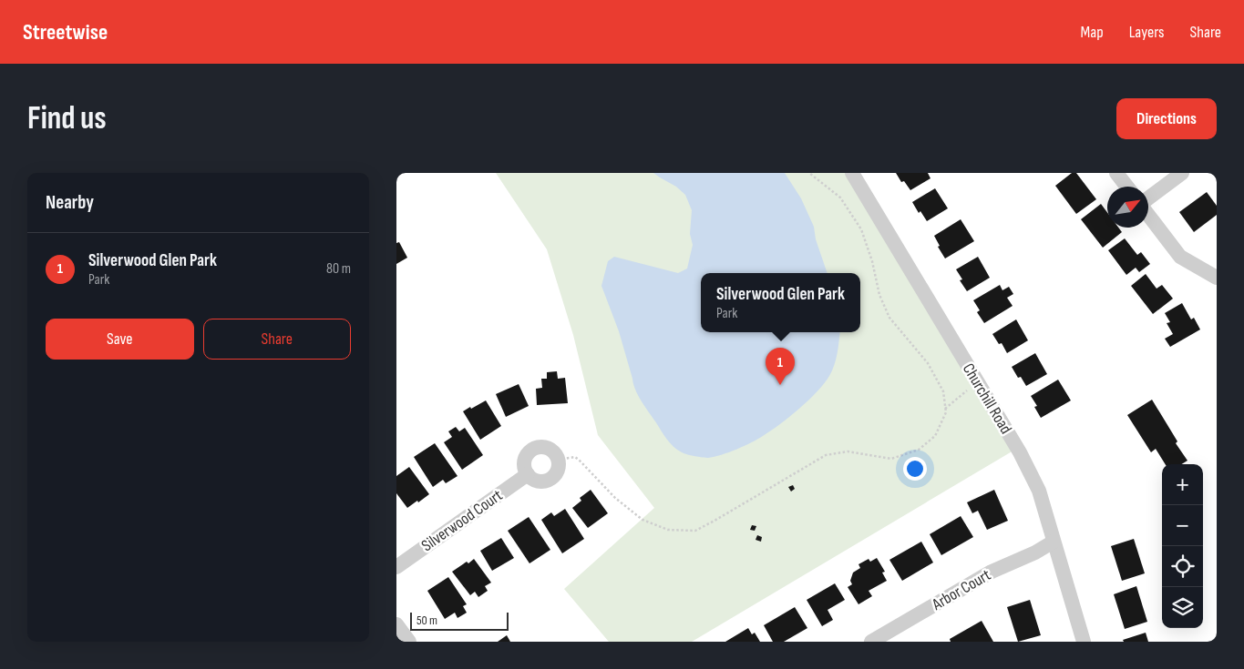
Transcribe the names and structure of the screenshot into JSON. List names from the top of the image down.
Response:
{
  "streets": {
    "street": ["Churchill Road", "Silverwood Court", "Arbor Court"]
  },
  "crossings": [
    ["Churchill Road", "Arbor Court"]
  ],
  "scale_bar": "50 m",
  "north": "top right",
  "page": {
    "header": "Streetwise",
    "nav": ["Map", "Layers", "Share"],
    "buttons": [
      "Directions",
      ["Save", "Share"]
    ],
    "title": "Find us",
    "heading": "Nearby",
    "list": [
      {
        "mark": "1",
        "name": "Silverwood Glen Park",
        "note": "Park",
        "value": "80 m"
      }
    ],
    "popup": ["Silverwood Glen Park", "Park"],
    "pins": "1",
    "map_buttons": ["+", "−"],
    "scale": "50 m"
  }
}
